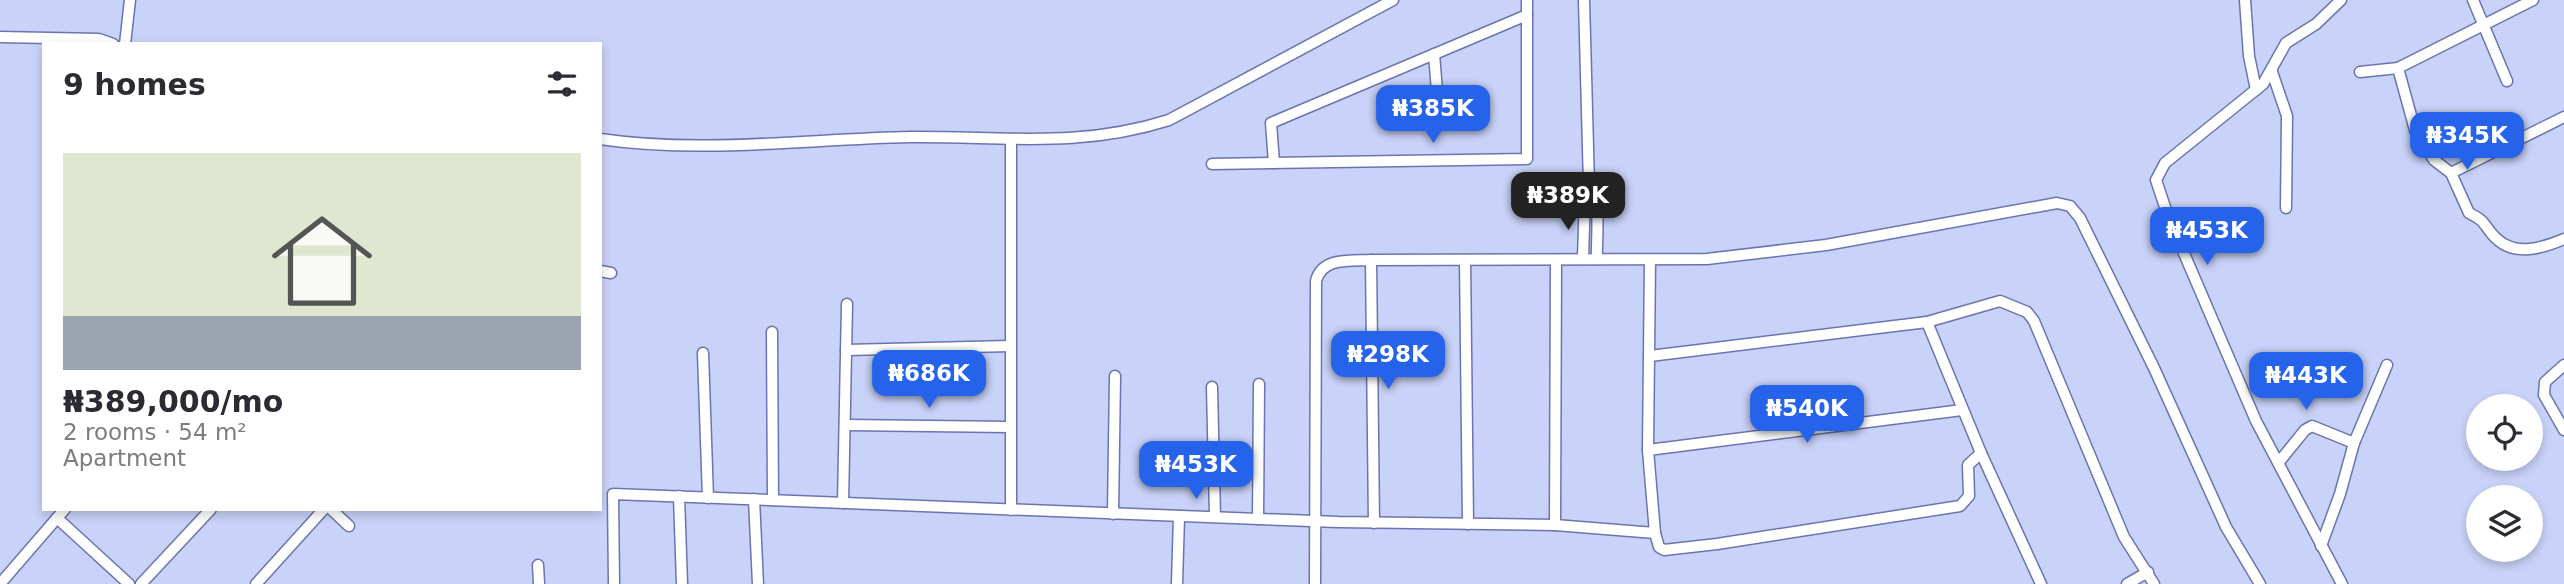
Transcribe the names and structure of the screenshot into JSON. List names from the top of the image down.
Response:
{
  "page": {
    "heading": "9 homes",
    "price": [
      "₦385K",
      "₦345K",
      "₦389K",
      "₦453K",
      "₦298K",
      "₦686K",
      "₦443K",
      "₦540K",
      "₦453K"
    ],
    "list": [
      {
        "name": "₦389,000/mo",
        "note": "2 rooms · 54 m² · Apartment"
      }
    ]
  }
}
